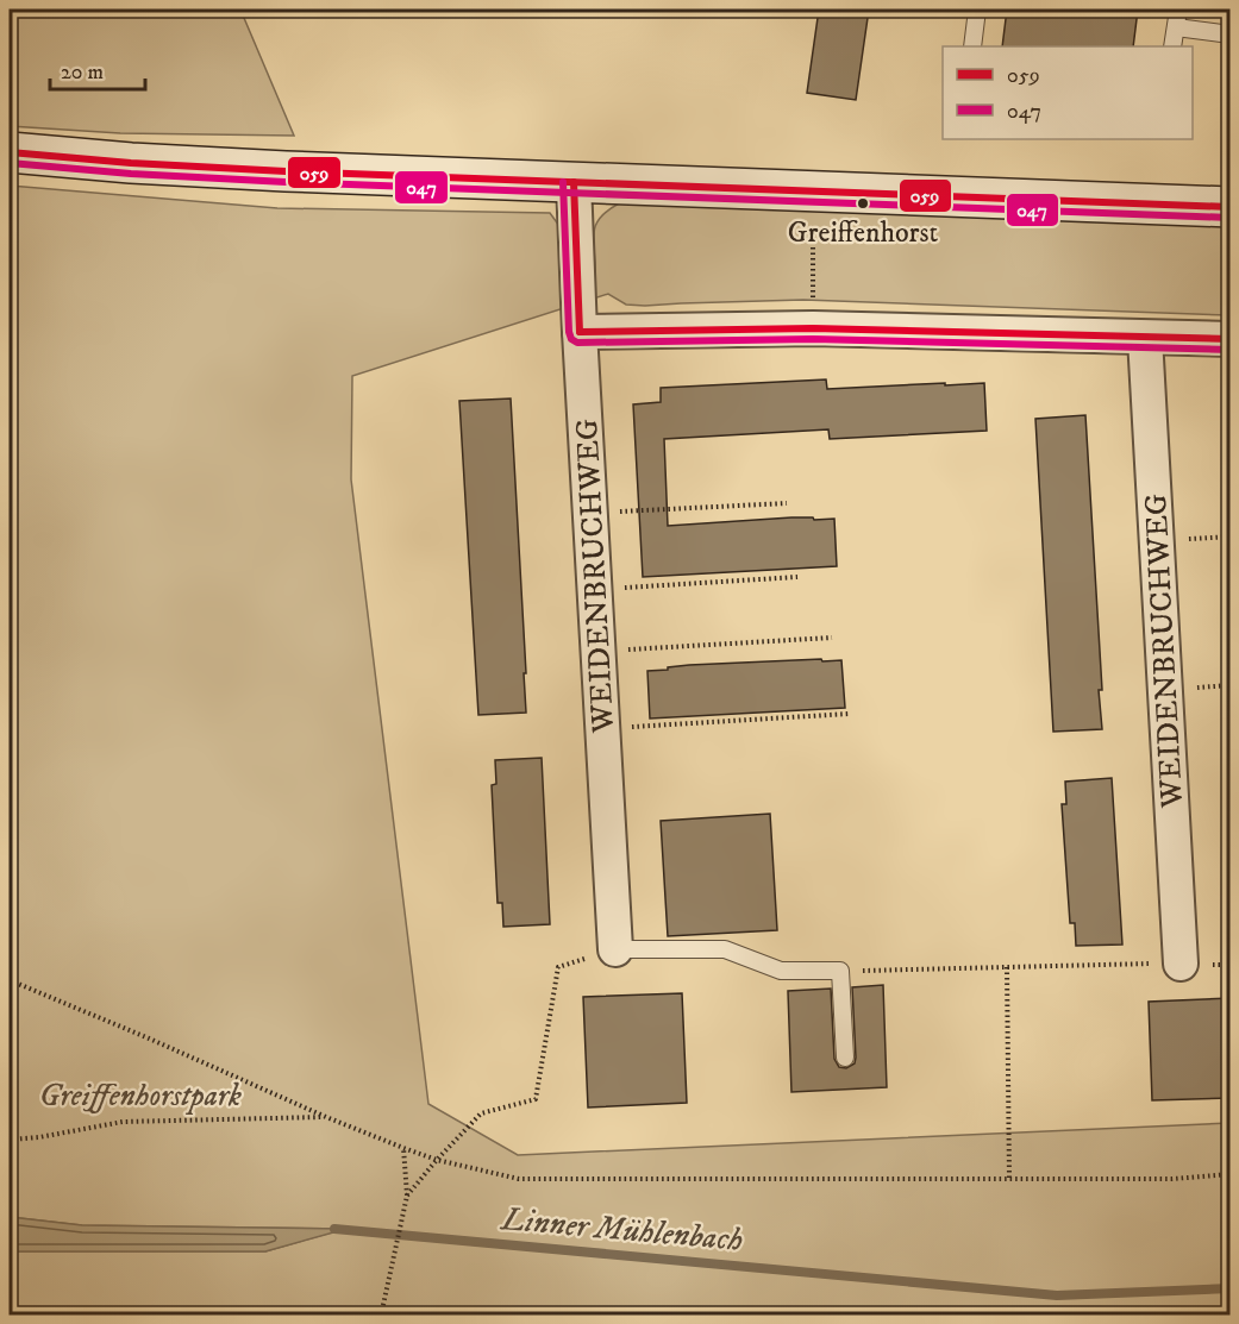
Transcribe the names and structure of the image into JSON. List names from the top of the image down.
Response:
{
  "streets": {
    "street": ["WEIDENBRUCHWEG"]
  },
  "water": ["Linner Mühlenbach"],
  "parks": ["Greiffenhorstpark"],
  "places": ["Greiffenhorst"],
  "lines": ["transit line 059", "transit line 047"],
  "legend": ["059", "047"],
  "scale_bar": "20 m"
}
